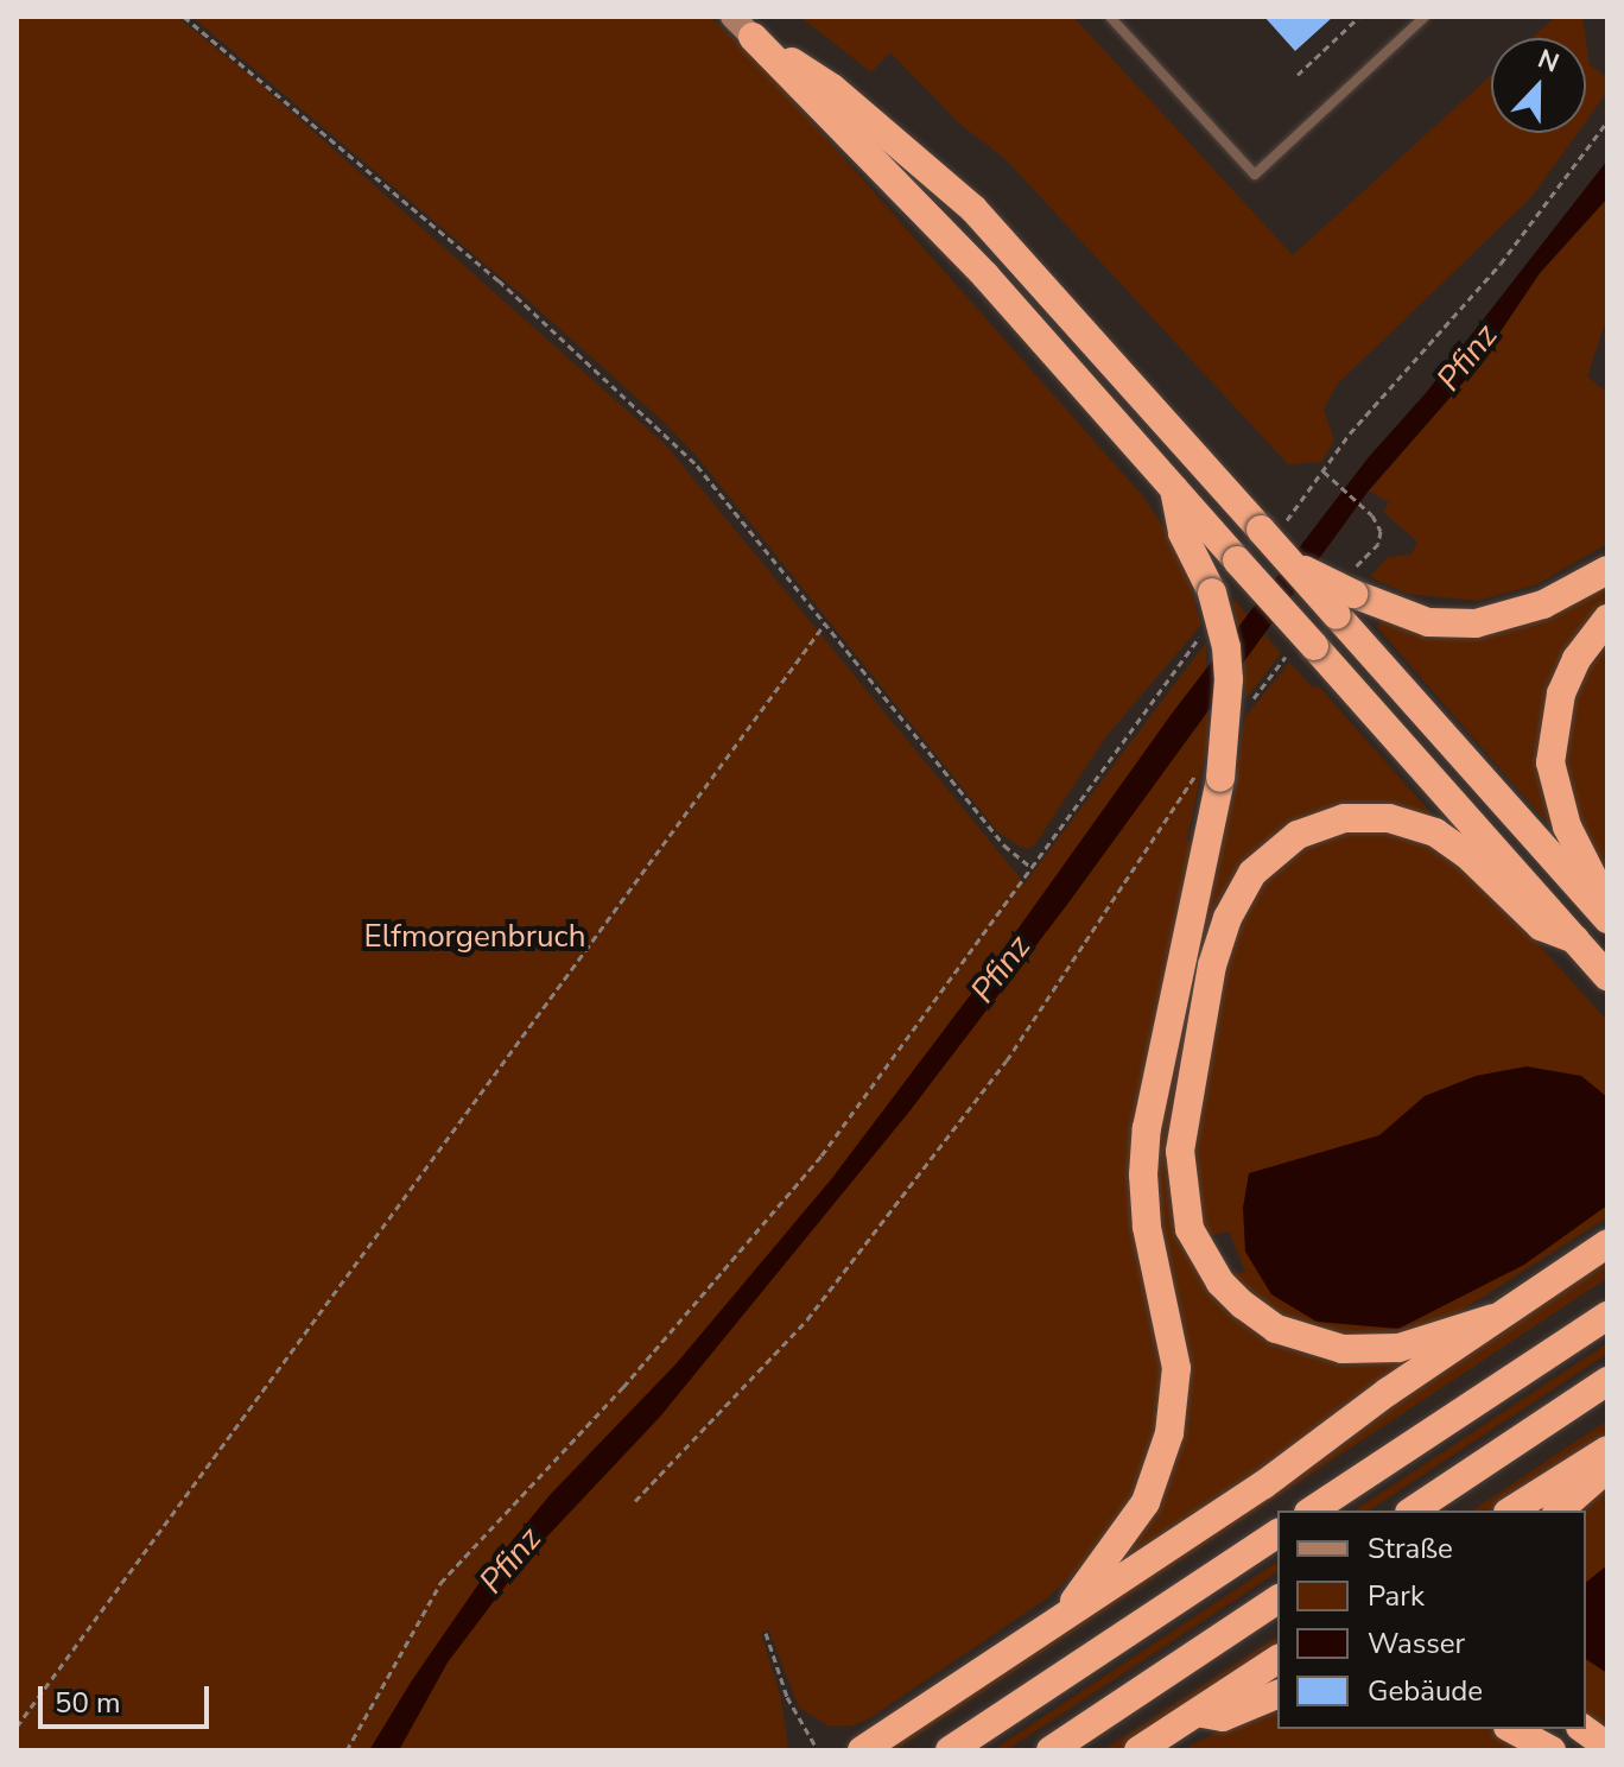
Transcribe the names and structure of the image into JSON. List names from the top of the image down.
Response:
{
  "water": ["Pfinz"],
  "parks": ["Elfmorgenbruch"],
  "legend": [
    "Straße",
    "Park",
    "Wasser",
    "Gebäude"
  ],
  "scale_bar": "50 m",
  "north": "top"
}
